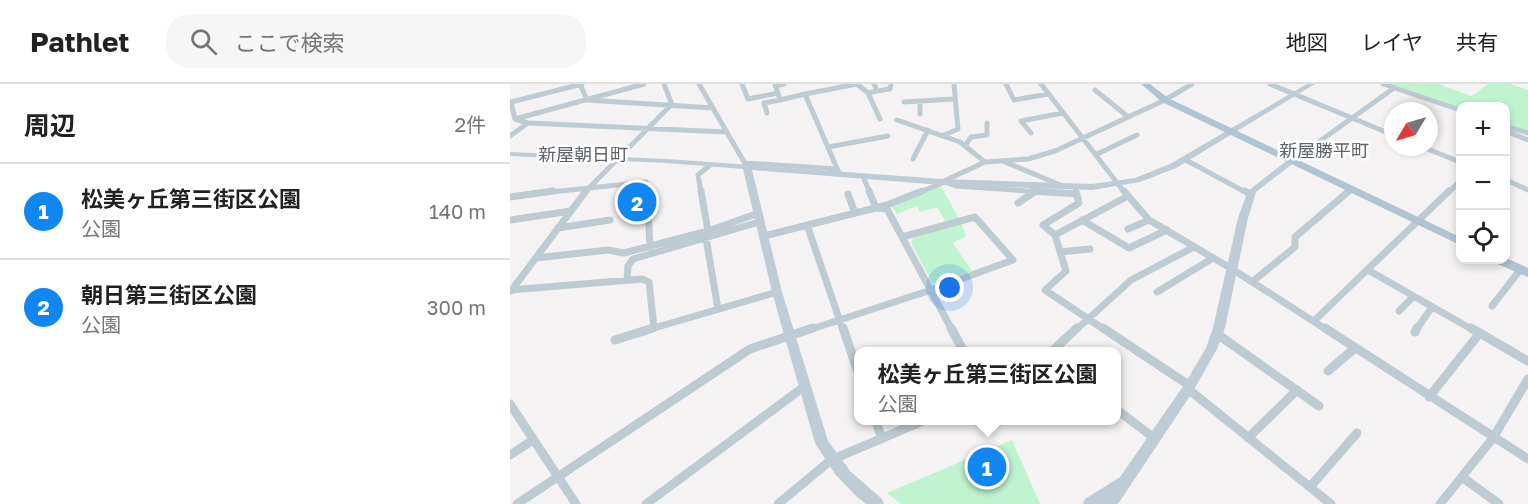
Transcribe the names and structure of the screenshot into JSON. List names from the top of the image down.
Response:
{
  "districts": ["新屋勝平町", "新屋朝日町"],
  "north": "bottom left",
  "page": {
    "header": "Pathlet",
    "search": "ここで検索",
    "nav": ["地図", "レイヤ", "共有"],
    "heading": ["周辺", "2件"],
    "map_buttons": ["+", "−"],
    "list": [
      {
        "mark": "1",
        "name": "松美ヶ丘第三街区公園",
        "note": "公園",
        "value": "140 m"
      },
      {
        "mark": "2",
        "name": "朝日第三街区公園",
        "note": "公園",
        "value": "300 m"
      }
    ],
    "pins": ["2", "1"],
    "popup": ["松美ヶ丘第三街区公園", "公園"]
  }
}
